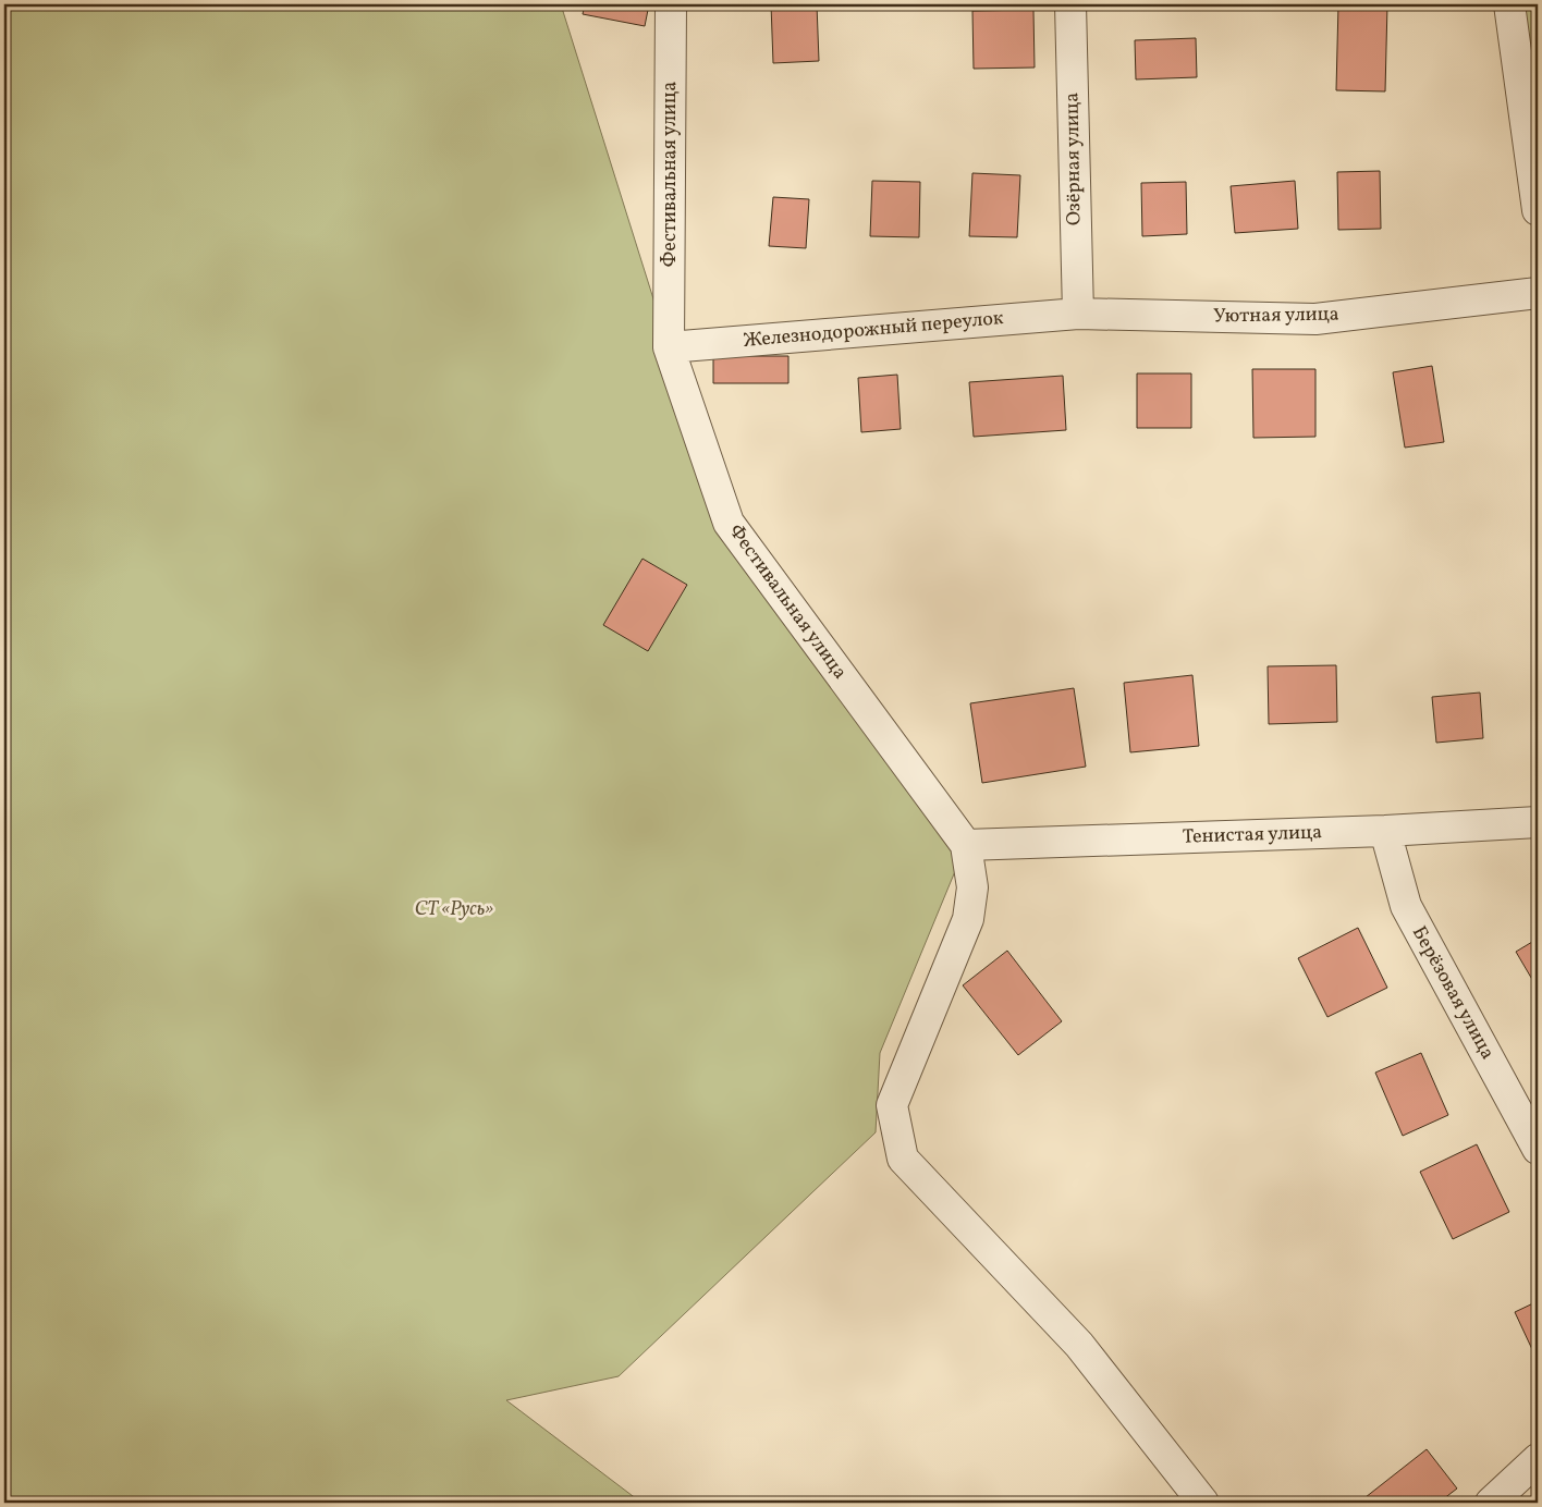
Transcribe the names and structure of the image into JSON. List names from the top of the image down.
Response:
{
  "streets": {
    "street": [
      "Озёрная улица",
      "Фестивальная улица",
      "Уютная улица",
      "Железнодорожный переулок",
      "Тенистая улица",
      "Берёзовая улица"
    ]
  },
  "crossings": [
    ["Озёрная улица", "Уютная улица"],
    ["Озёрная улица", "Железнодорожный переулок"],
    ["Фестивальная улица", "Железнодорожный переулок"],
    ["Фестивальная улица", "Тенистая улица"],
    ["Уютная улица", "Железнодорожный переулок"],
    ["Тенистая улица", "Берёзовая улица"]
  ],
  "parks": ["СТ «Русь»"]
}
